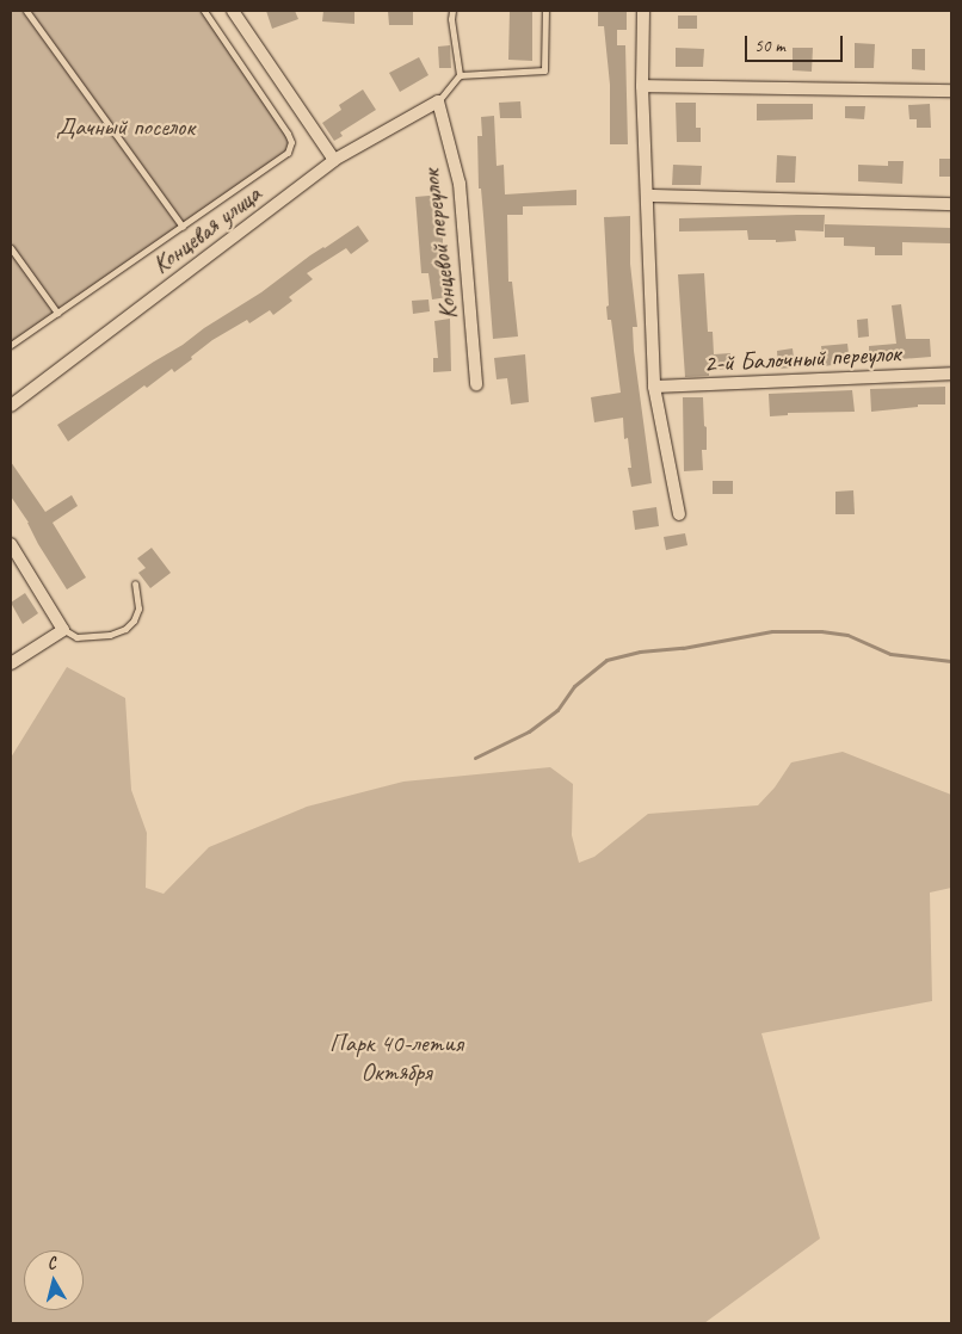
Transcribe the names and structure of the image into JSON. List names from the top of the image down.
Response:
{
  "streets": {
    "street": ["Концевая улица", "Концевой переулок", "2-й Балочный переулок"]
  },
  "crossings": [
    ["Концевая улица", "Концевой переулок"]
  ],
  "parks": ["Дачный поселок", "Парк 40-летия Октября"],
  "scale_bar": "50 m",
  "north": "top"
}
